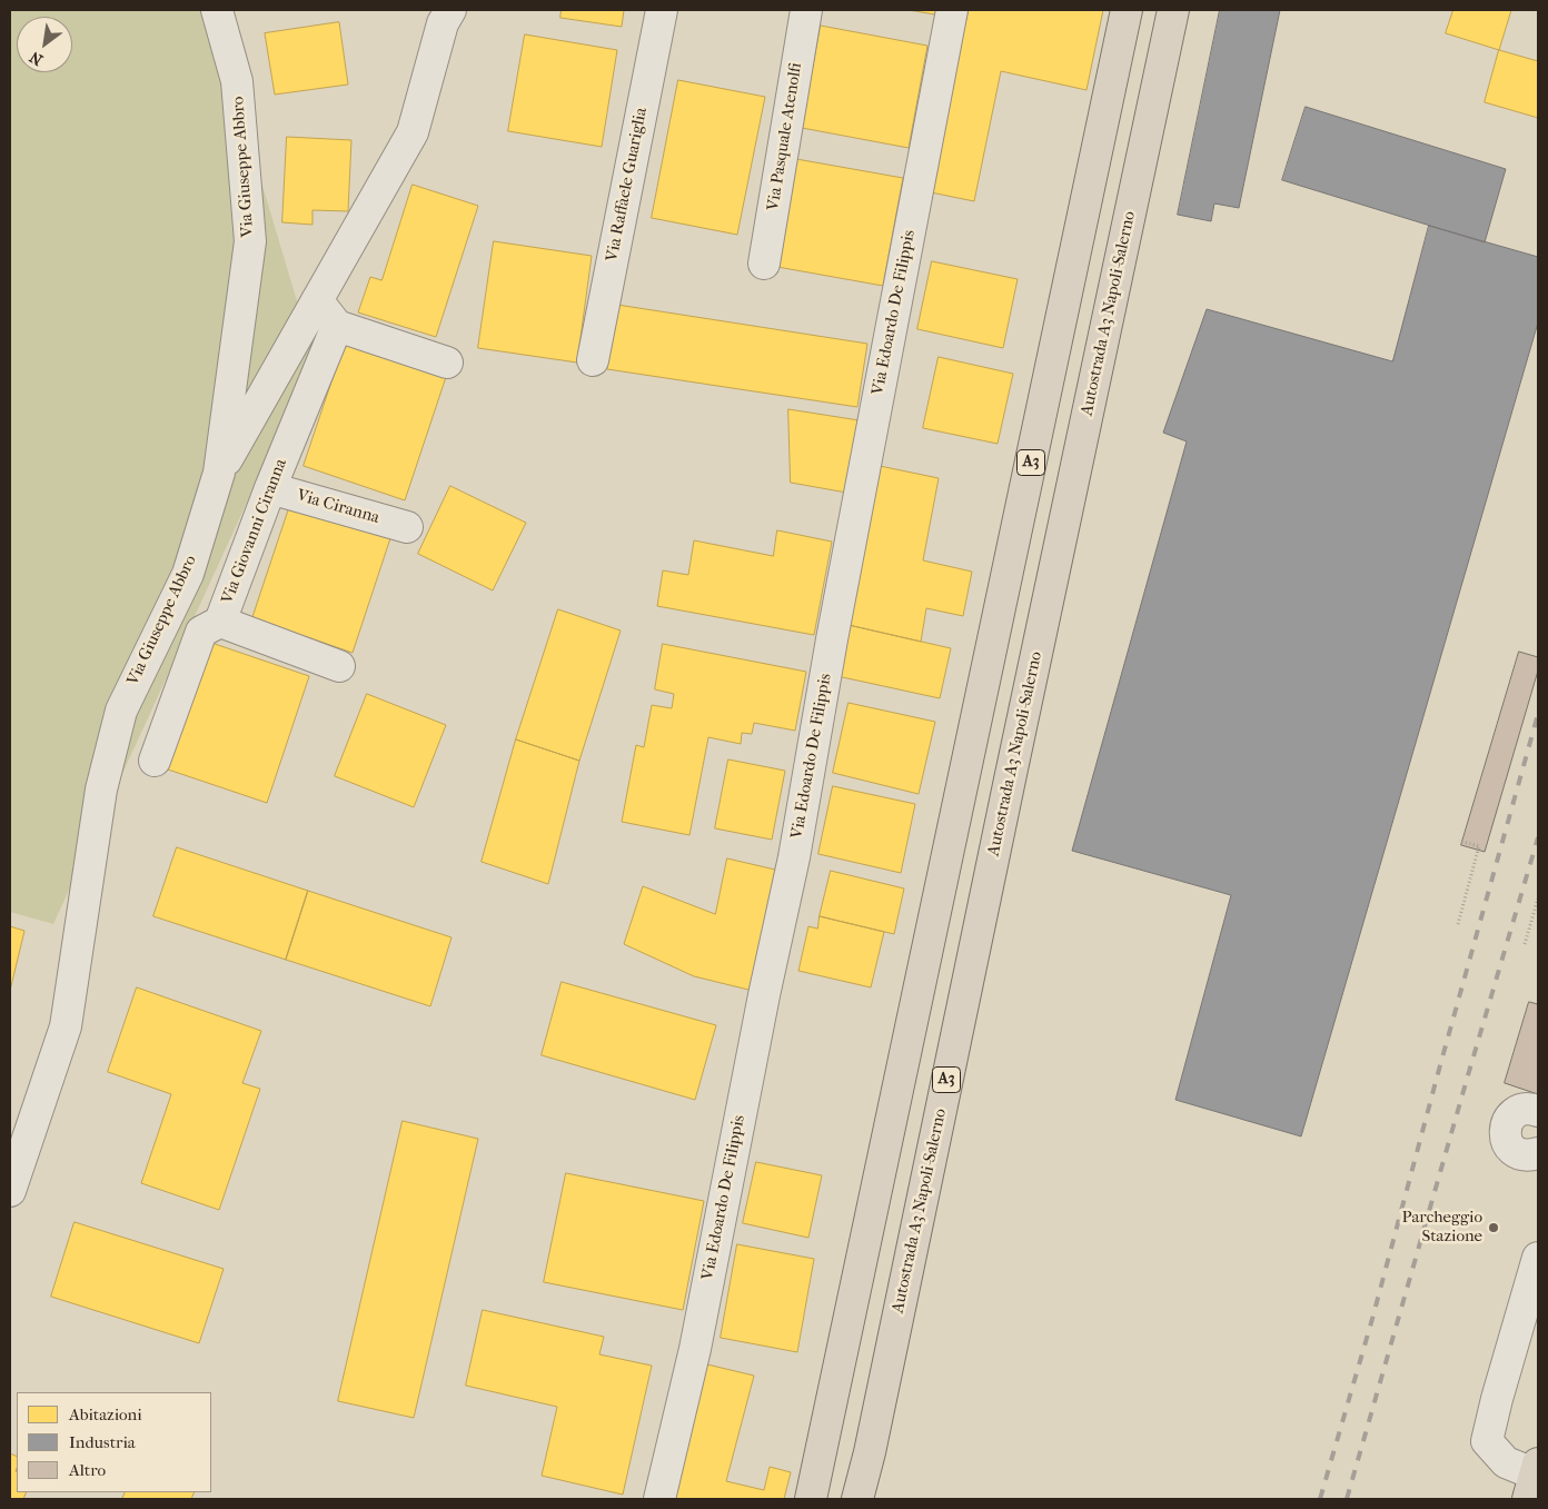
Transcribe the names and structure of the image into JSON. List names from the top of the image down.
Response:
{
  "streets": {
    "highway": ["Autostrada A3 Napoli-Salerno", "A3"],
    "street": [
      "Via Pasquale Atenolfi",
      "Via Giuseppe Abbro",
      "Via Raffaele Guariglia",
      "Via Edoardo De Filippis",
      "Via Ciranna",
      "Via Giovanni Ciranna"
    ]
  },
  "crossings": [
    ["Via Ciranna", "Via Giovanni Ciranna"]
  ],
  "places": ["Parcheggio Stazione"],
  "legend": ["Abitazioni", "Industria", "Altro"],
  "north": "bottom left"
}
